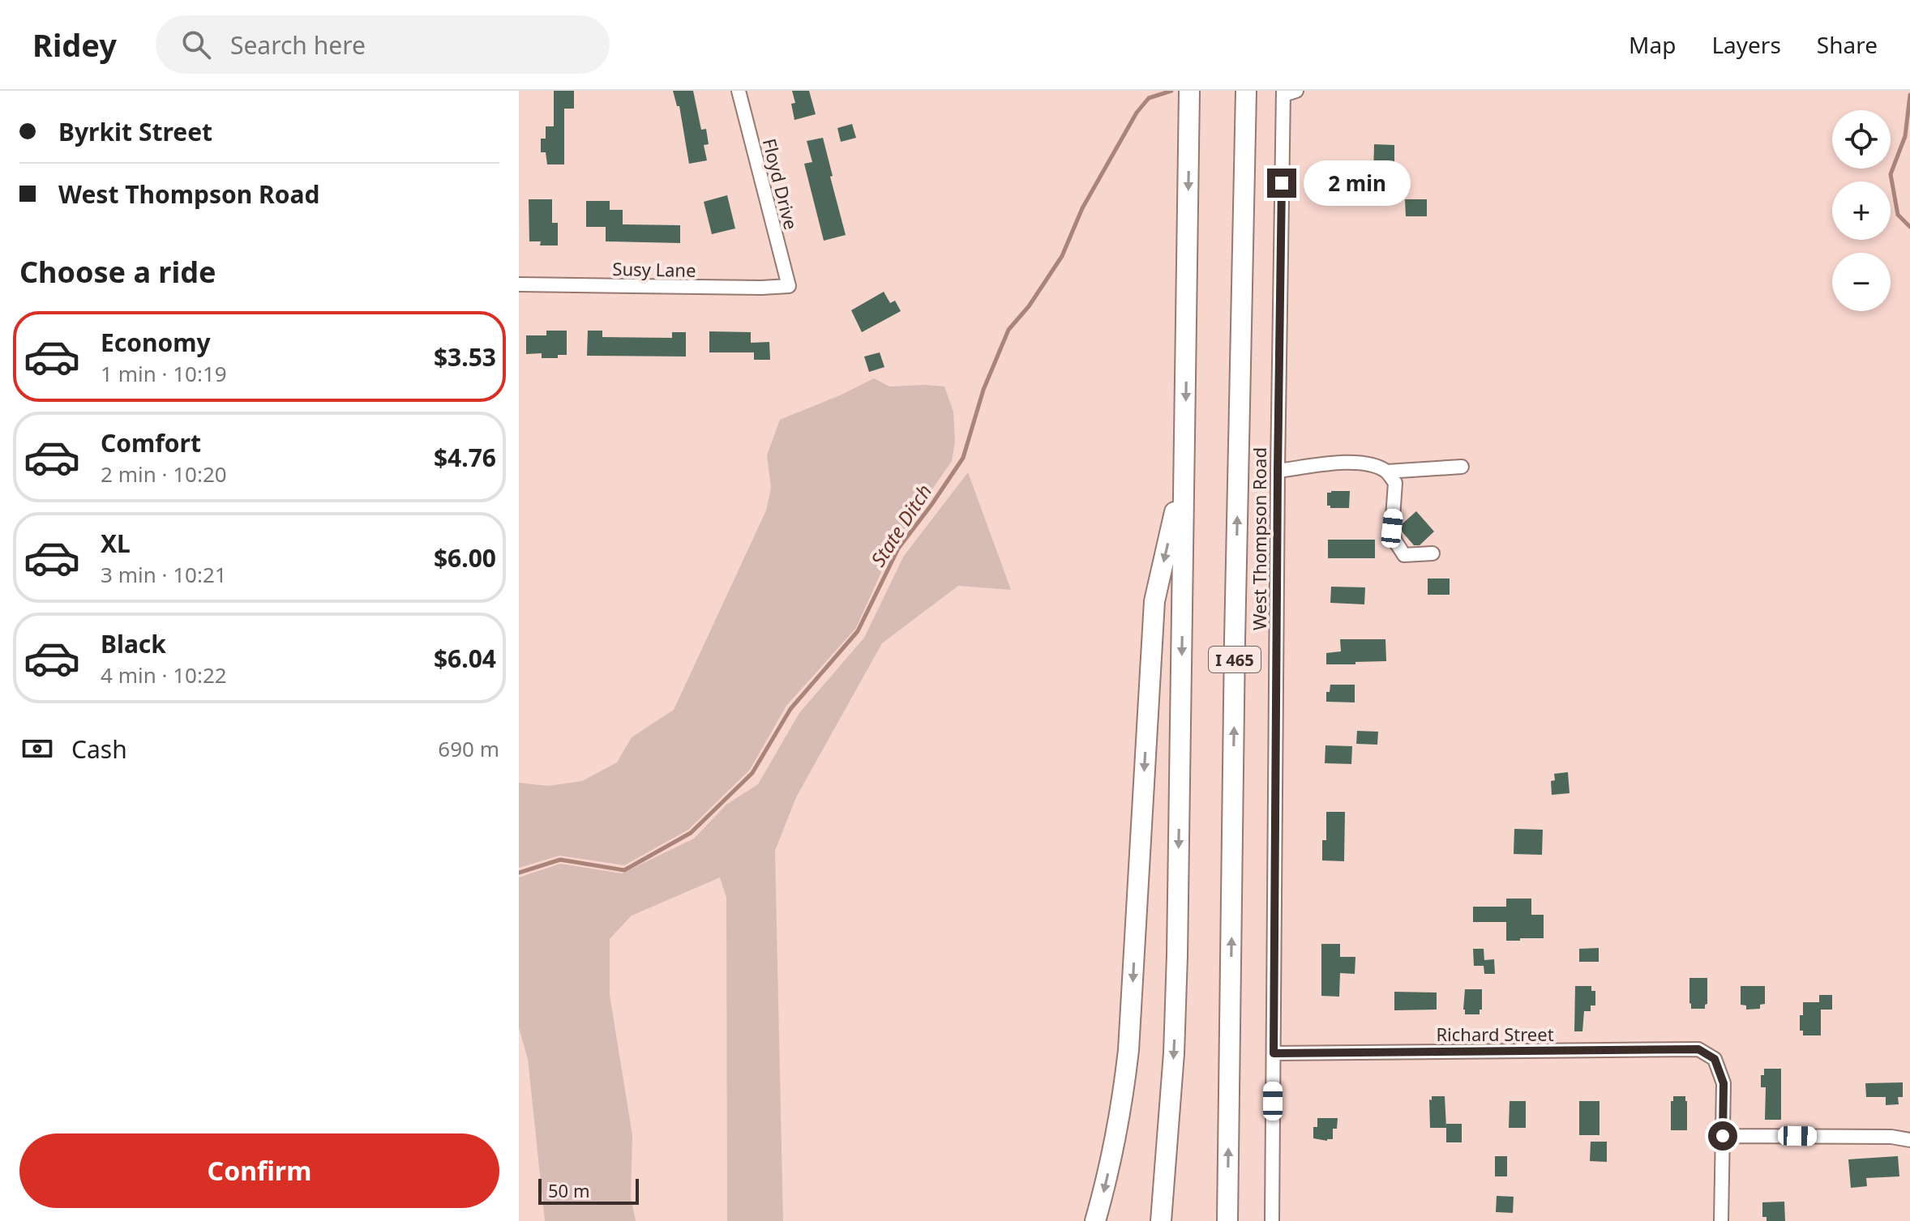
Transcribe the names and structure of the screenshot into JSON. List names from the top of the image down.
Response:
{
  "streets": {
    "highway": ["I 465"],
    "street": [
      "Floyd Drive",
      "Susy Lane",
      "West Thompson Road",
      "Richard Street"
    ]
  },
  "crossings": [
    ["Floyd Drive", "Susy Lane"],
    ["West Thompson Road", "Richard Street"]
  ],
  "water": ["State Ditch"],
  "scale_bar": "50 m",
  "page": {
    "header": "Ridey",
    "search": "Search here",
    "nav": ["Map", "Layers", "Share"],
    "banner": ["Byrkit Street", "West Thompson Road"],
    "map_buttons": ["+", "−"],
    "bubble": "2 min",
    "heading": "Choose a ride",
    "list": [
      {
        "name": "Economy",
        "note": "1 min · 10:19",
        "value": "$3.53"
      },
      {
        "name": "Comfort",
        "note": "2 min · 10:20",
        "value": "$4.76"
      },
      {
        "name": "XL",
        "note": "3 min · 10:21",
        "value": "$6.00"
      },
      {
        "name": "Black",
        "note": "4 min · 10:22",
        "value": "$6.04"
      }
    ],
    "pay": ["Cash", "690 m"],
    "buttons": "Confirm",
    "scale": "50 m"
  }
}
